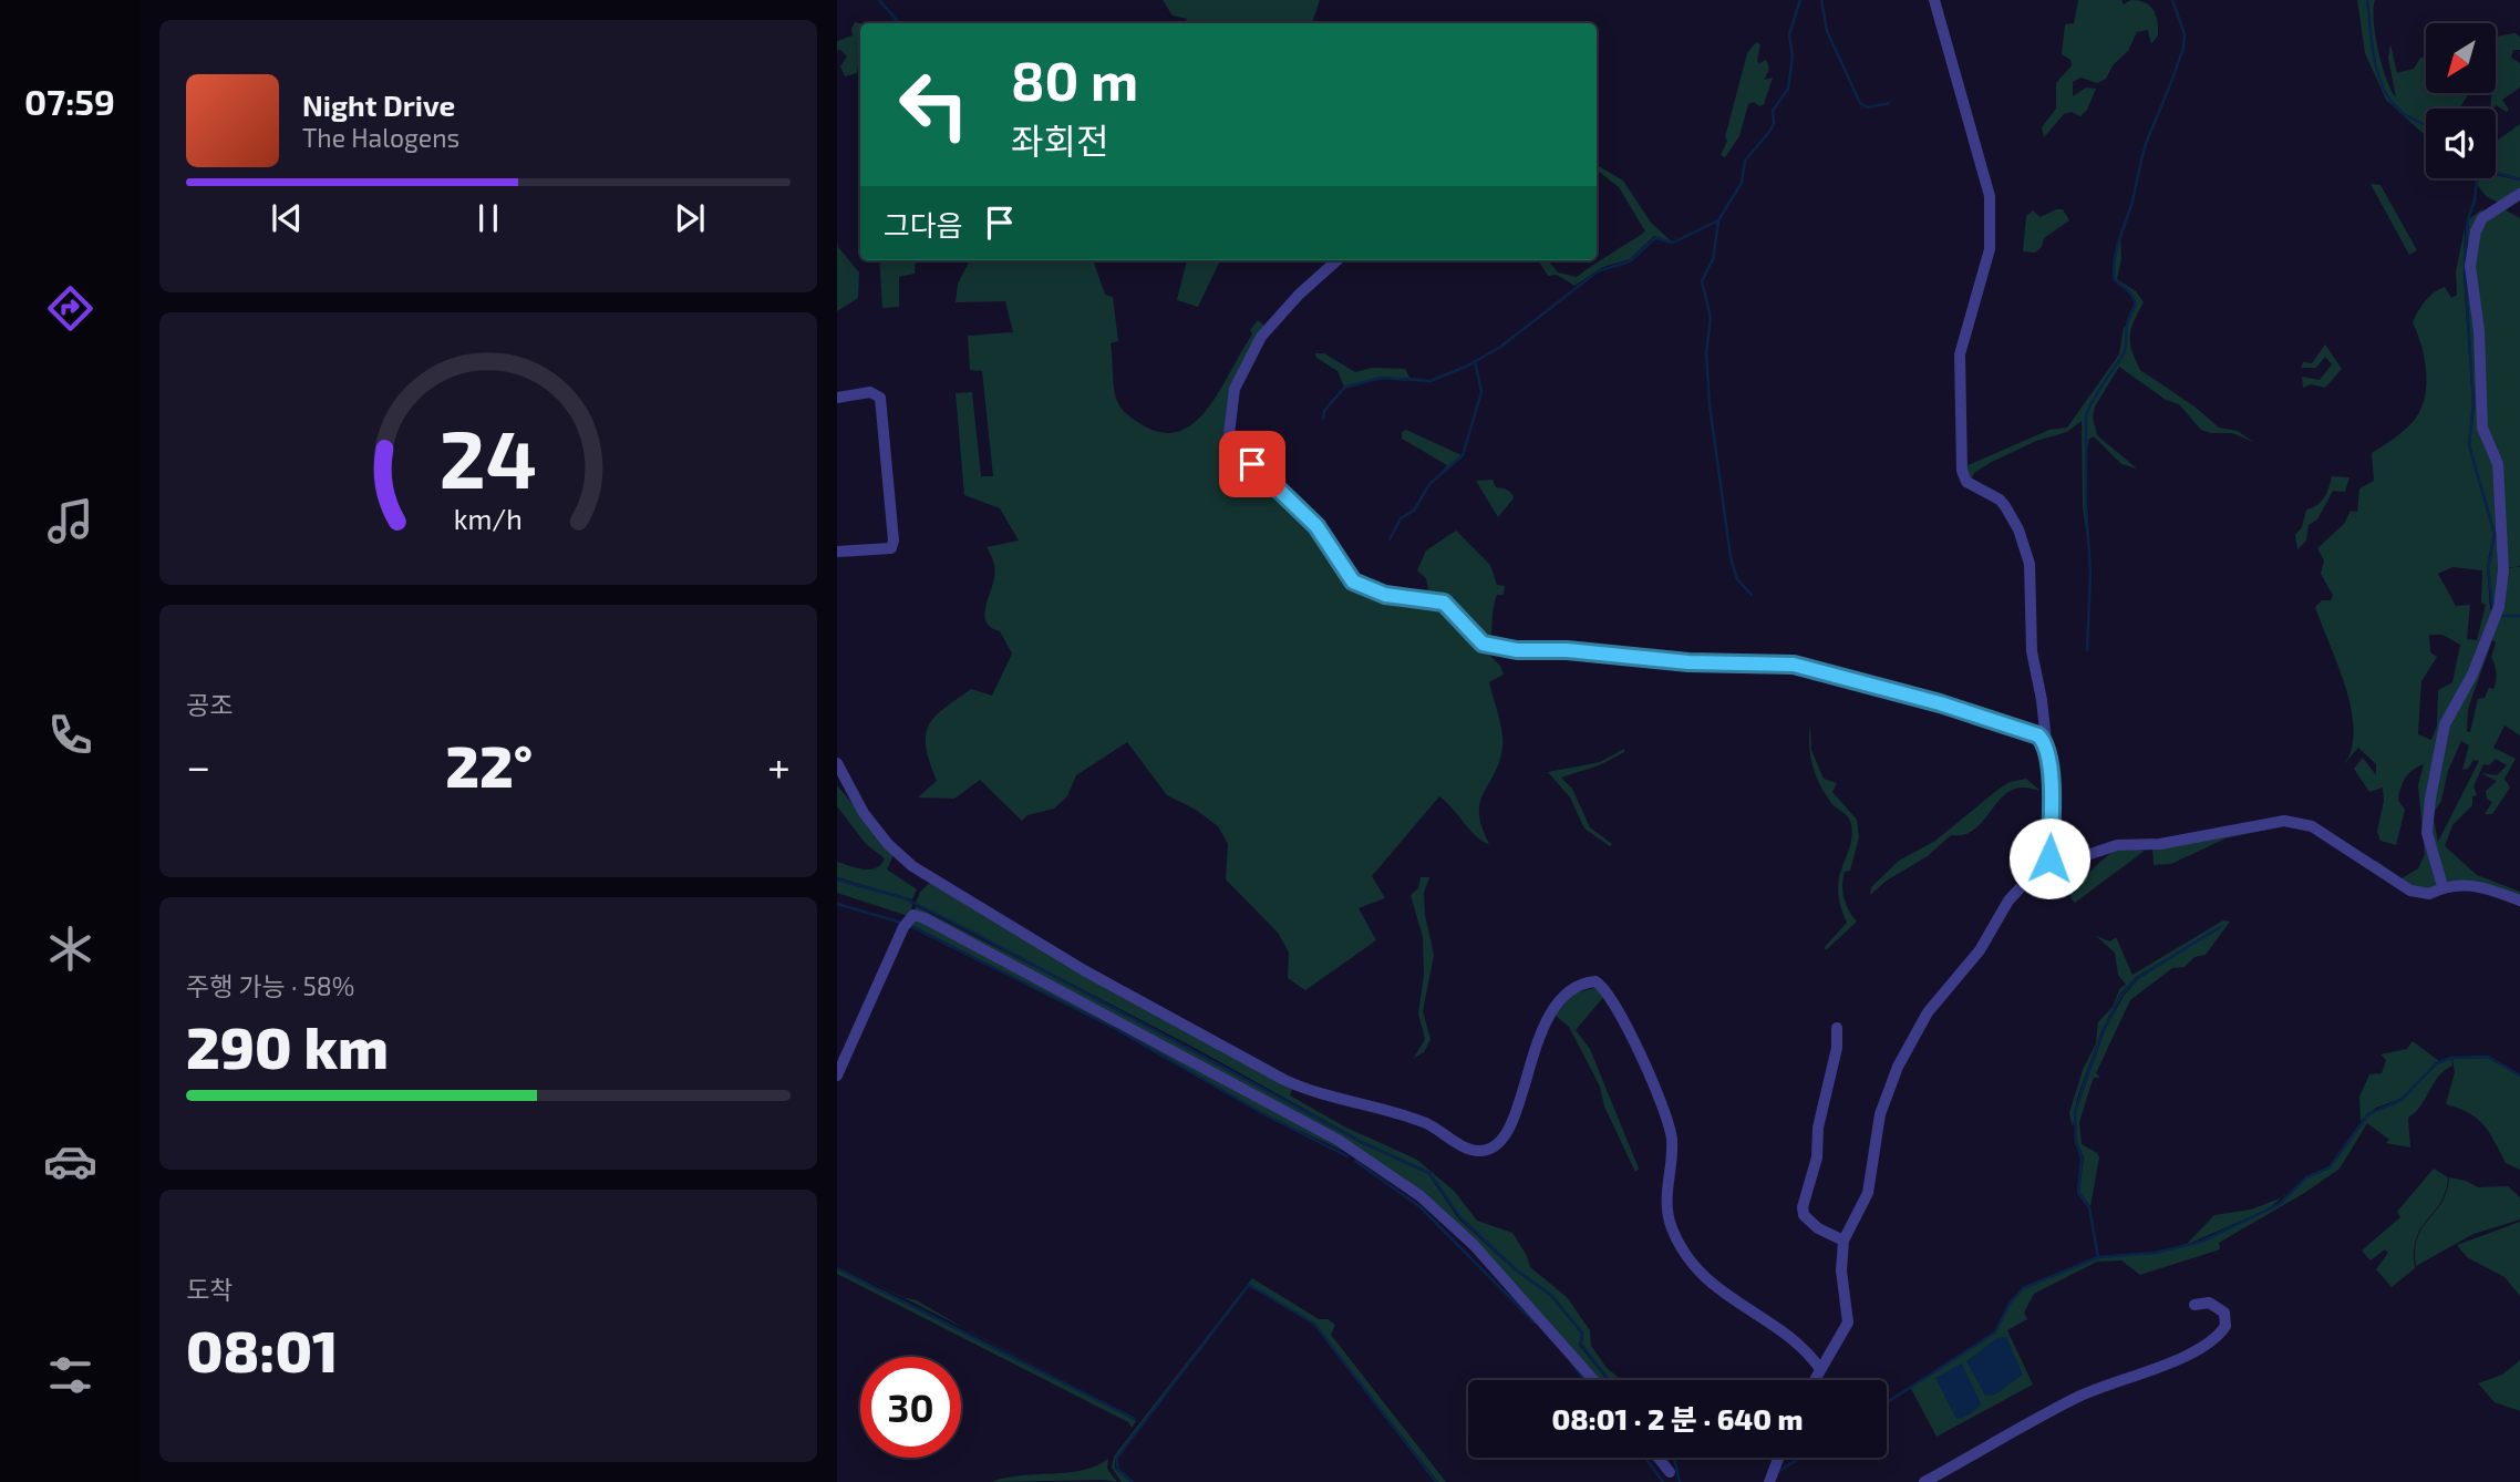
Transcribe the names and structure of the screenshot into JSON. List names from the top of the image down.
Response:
{
  "north": "bottom left",
  "page": {
    "tabs": "07:59",
    "turn": ["80 m", "좌회전"],
    "song": ["Night Drive", "The Halogens"],
    "then": "그다음",
    "tile": [
      "공조",
      ["주행 가능 · 58%", "290 km"],
      ["도착", "08:01"]
    ],
    "heat": ["−", "22°", "+"],
    "limit": "30",
    "trip": "08:01 · 2 분 · 640 m",
    "gauge": ["24", "km/h"]
  }
}
